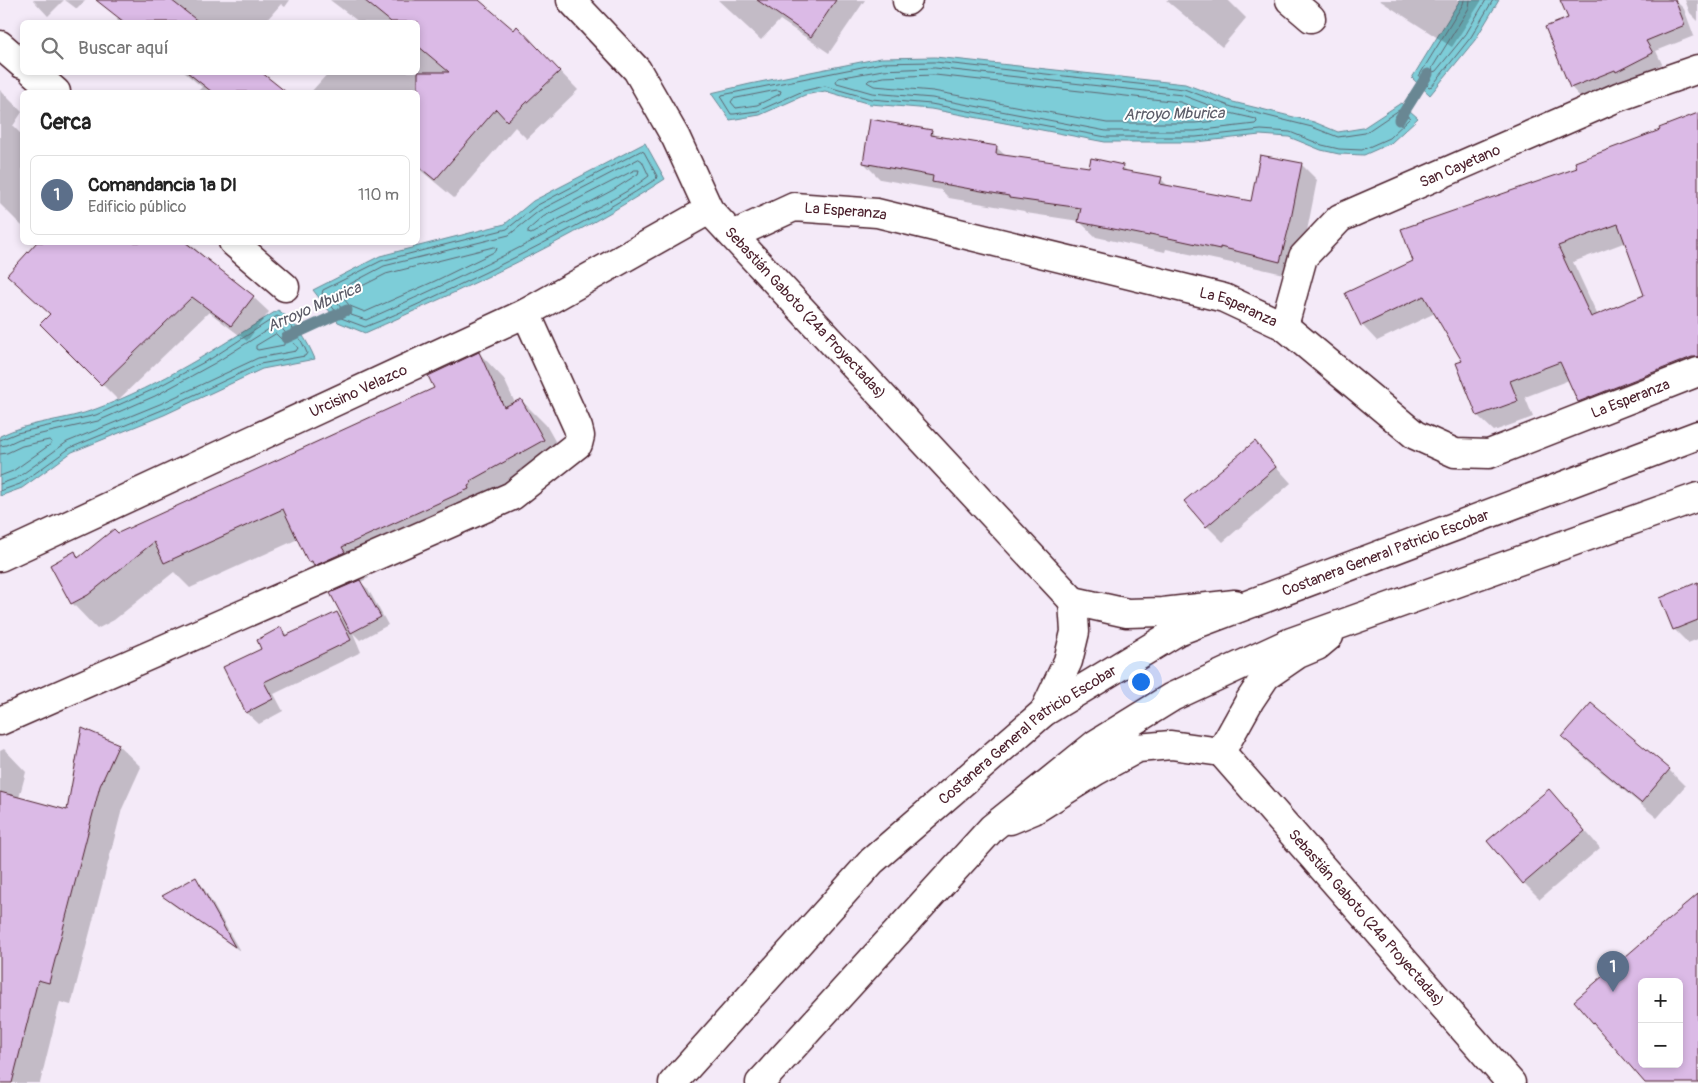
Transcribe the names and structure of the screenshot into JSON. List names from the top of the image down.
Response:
{
  "streets": {
    "main road": [
      "San Cayetano",
      "La Esperanza",
      "Sebastián Gaboto (24ª Proyectadas)",
      "Urcisino Velazco",
      "Costanera General Patricio Escobar"
    ]
  },
  "crossings": [
    ["San Cayetano", "La Esperanza"],
    ["La Esperanza", "Sebastián Gaboto (24ª Proyectadas)"],
    ["Sebastián Gaboto (24ª Proyectadas)", "Urcisino Velazco"]
  ],
  "water": ["Arroyo Mburica"],
  "page": {
    "search": "Buscar aquí",
    "heading": "Cerca",
    "list": [
      {
        "mark": "1",
        "name": "Comandancia 1a DI",
        "note": "Edificio público",
        "value": "110 m"
      }
    ],
    "pins": "1",
    "map_buttons": ["+", "−"]
  }
}
